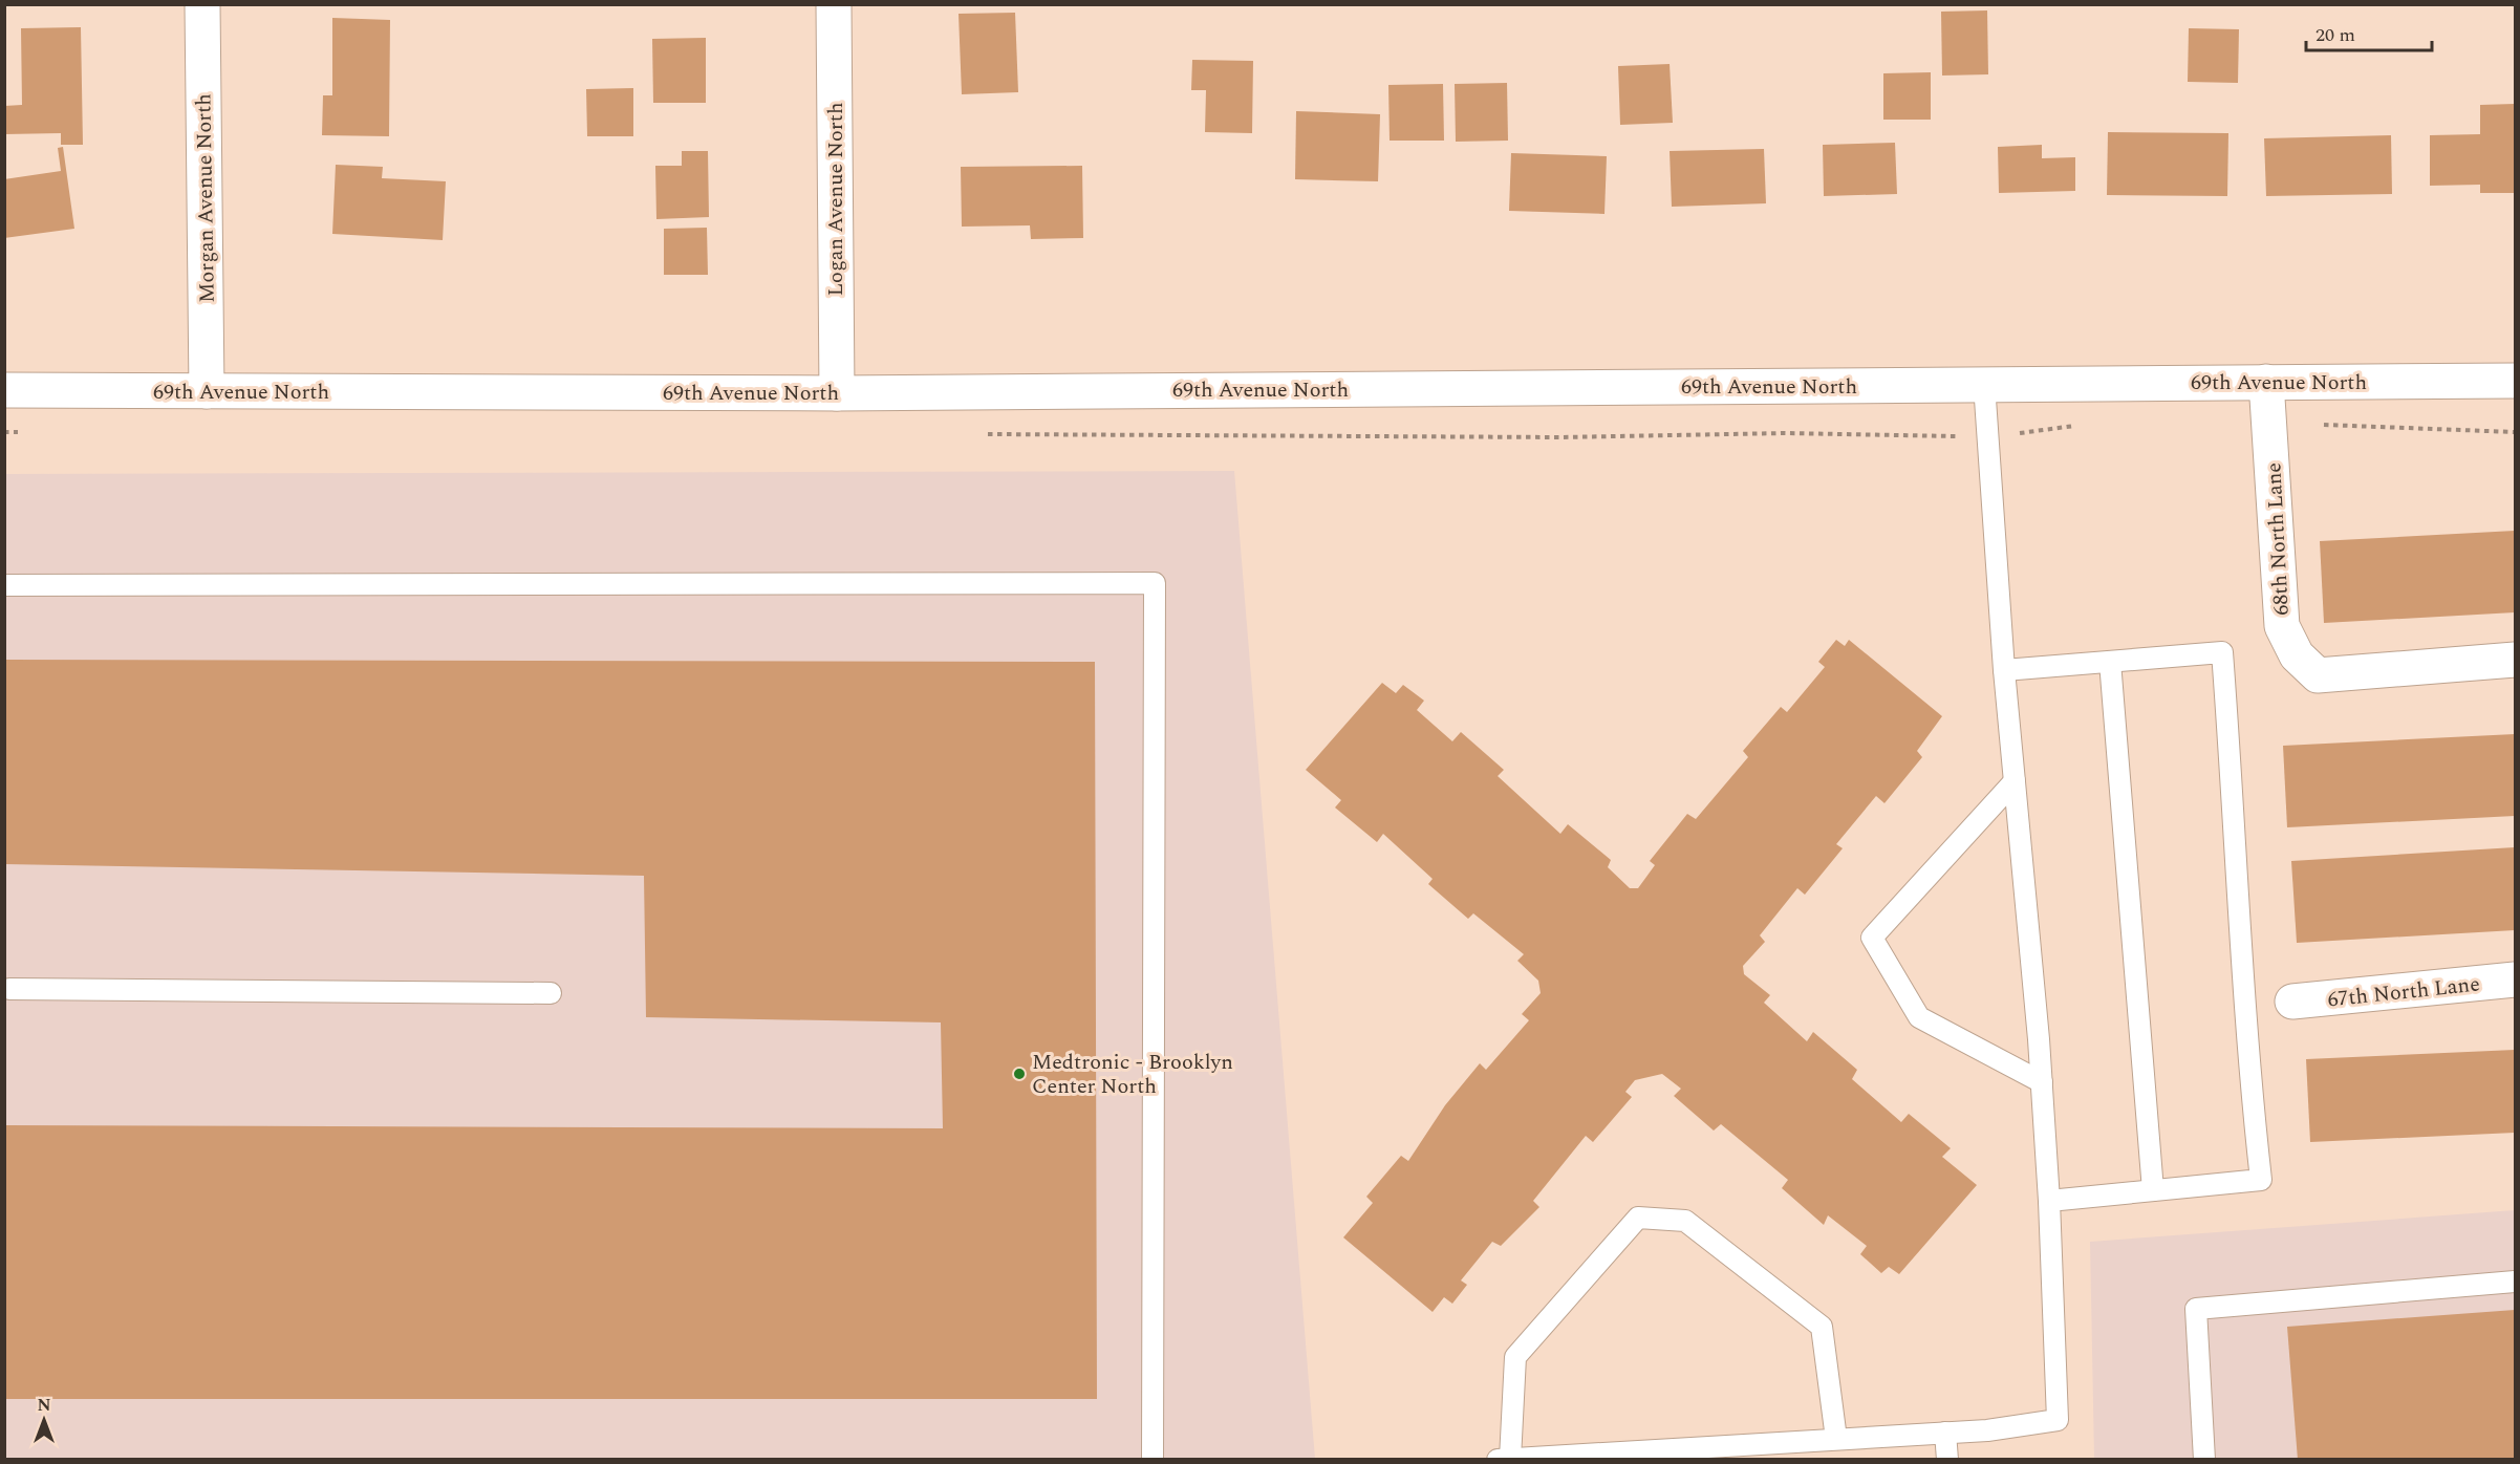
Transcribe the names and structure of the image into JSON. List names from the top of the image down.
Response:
{
  "streets": {
    "street": [
      "Morgan Avenue North",
      "Logan Avenue North",
      "69th Avenue North",
      "68th North Lane",
      "67th North Lane"
    ]
  },
  "crossings": [
    ["Morgan Avenue North", "69th Avenue North"],
    ["Logan Avenue North", "69th Avenue North"],
    ["69th Avenue North", "68th North Lane"]
  ],
  "places": ["Medtronic - Brooklyn Center North"],
  "scale_bar": "20 m",
  "north": "top"
}
